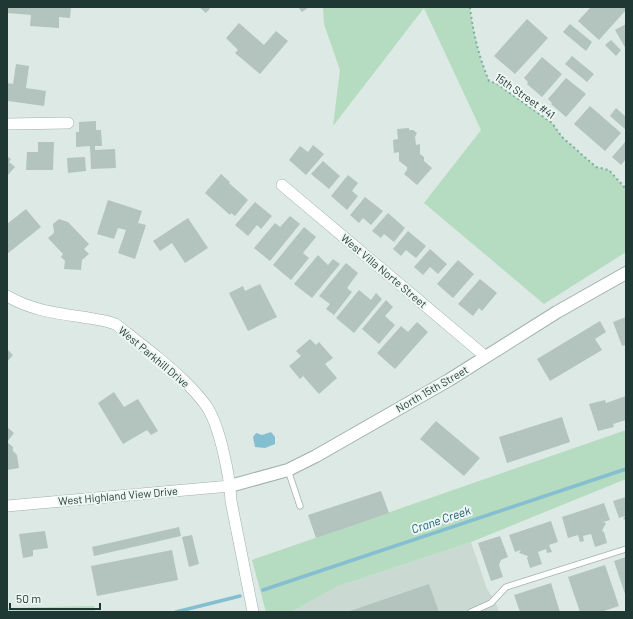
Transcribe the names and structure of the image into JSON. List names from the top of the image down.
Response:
{
  "streets": {
    "street": [
      "West Villa Norte Street",
      "West Parkhill Drive",
      "North 15th Street",
      "West Highland View Drive"
    ],
    "path": ["15th Street #41"]
  },
  "crossings": [
    ["West Villa Norte Street", "North 15th Street"],
    ["West Parkhill Drive", "North 15th Street"],
    ["West Parkhill Drive", "West Highland View Drive"],
    ["North 15th Street", "West Highland View Drive"]
  ],
  "water": ["Crane Creek"],
  "scale_bar": "50 m"
}
